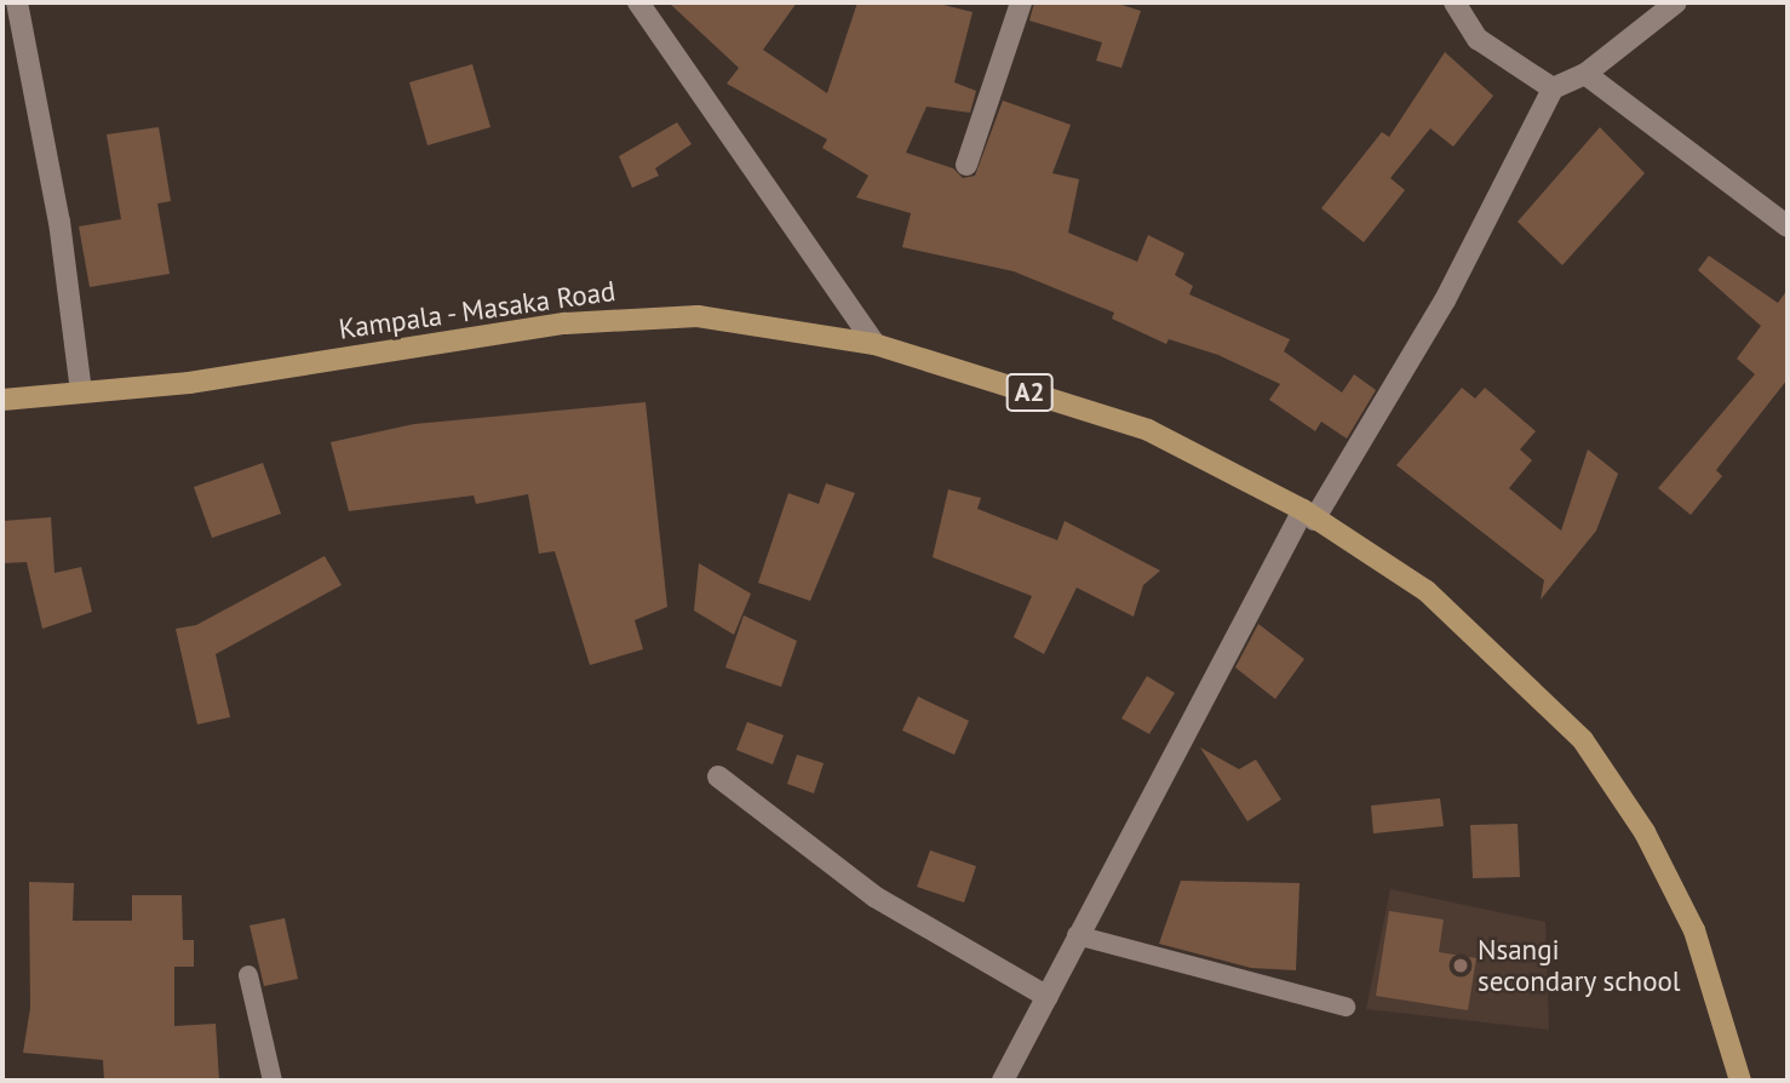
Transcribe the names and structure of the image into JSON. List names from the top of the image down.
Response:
{
  "streets": {
    "main road": ["Kampala - Masaka Road", "A2"]
  },
  "places": ["Nsangi secondary school"]
}
